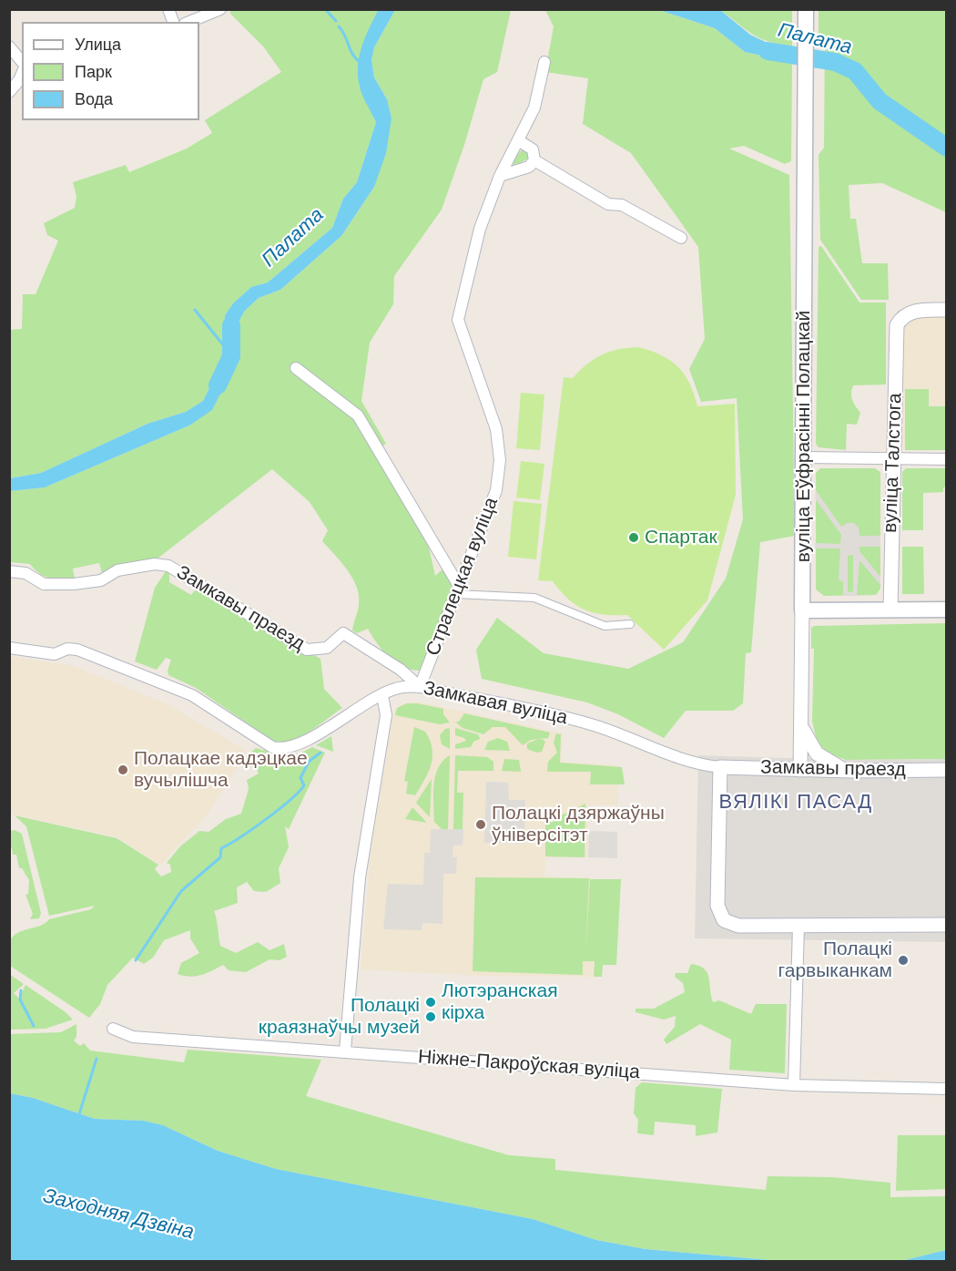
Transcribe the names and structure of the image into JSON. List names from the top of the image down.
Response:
{
  "streets": {
    "main road": ["вуліца Еўфрасінні Полацкай"],
    "street": [
      "вуліца Талстога",
      "Стралецкая вуліца",
      "Замкавы праезд",
      "Замкавая вуліца",
      "Ніжне-Пакроўская вуліца"
    ]
  },
  "crossings": [
    ["вуліца Еўфрасінні Полацкай", "Замкавы праезд"],
    ["Стралецкая вуліца", "Замкавы праезд"],
    ["Стралецкая вуліца", "Замкавая вуліца"],
    ["Замкавы праезд", "Замкавая вуліца"]
  ],
  "districts": ["ВЯЛІКІ ПАСАД"],
  "water": ["Палата", "Заходняя Дзвіна"],
  "places": [
    "Спартак",
    "Полацкае кадэцкае вучылішча",
    "Полацкі дзяржаўны ўніверсітэт",
    "Полацкі гарвыканкам",
    "Лютэранская кірха",
    "Полацкі краязнаўчы музей"
  ],
  "legend": ["Улица", "Парк", "Вода"]
}
